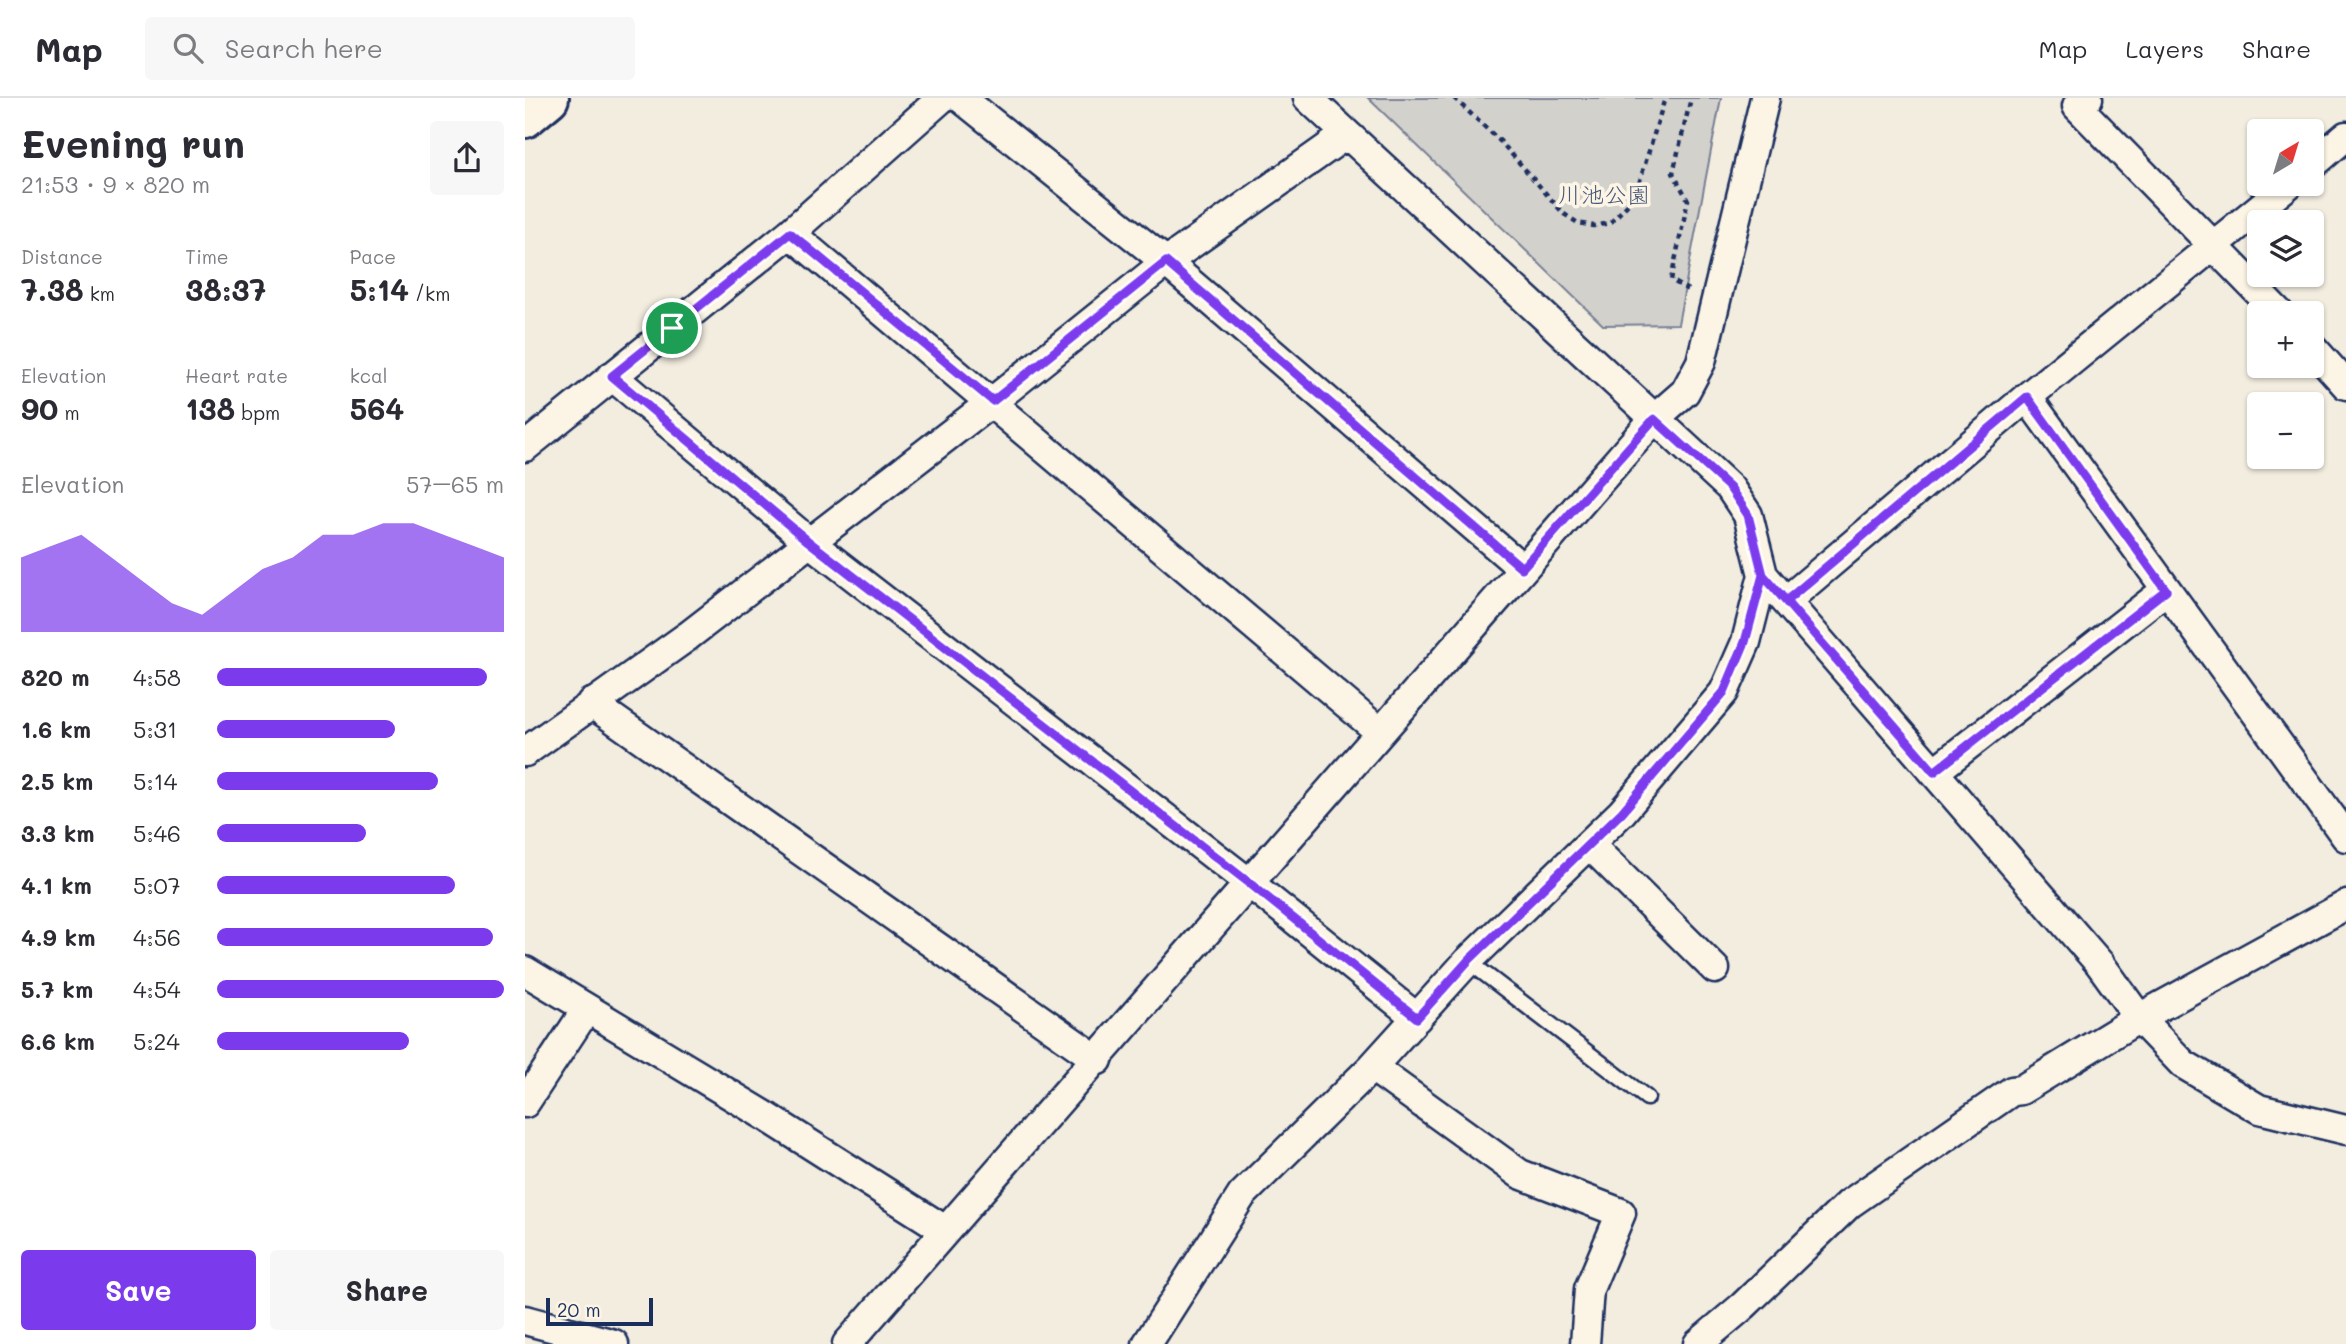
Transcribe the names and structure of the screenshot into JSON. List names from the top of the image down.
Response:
{
  "parks": ["川池公園"],
  "scale_bar": "20 m",
  "north": "top right",
  "page": {
    "header": "Map",
    "search": "Search here",
    "nav": ["Map", "Layers", "Share"],
    "heading": ["Evening run", "21:53 · 9 × 820 m"],
    "map_buttons": ["+", "−"],
    "stats": [
      ["Distance", "7.38 km"],
      ["Time", "38:37"],
      ["Pace", "5:14 /km"],
      ["Elevation", "90 m"],
      ["Heart rate", "138 bpm"],
      ["kcal", "564"]
    ],
    "chart": ["Elevation", "57–65 m"],
    "list": [
      {
        "name": "820 m",
        "note": "4:58"
      },
      {
        "name": "1.6 km",
        "note": "5:31"
      },
      {
        "name": "2.5 km",
        "note": "5:14"
      },
      {
        "name": "3.3 km",
        "note": "5:46"
      },
      {
        "name": "4.1 km",
        "note": "5:07"
      },
      {
        "name": "4.9 km",
        "note": "4:56"
      },
      {
        "name": "5.7 km",
        "note": "4:54"
      },
      {
        "name": "6.6 km",
        "note": "5:24"
      }
    ],
    "buttons": ["Save", "Share"],
    "scale": "20 m"
  }
}
